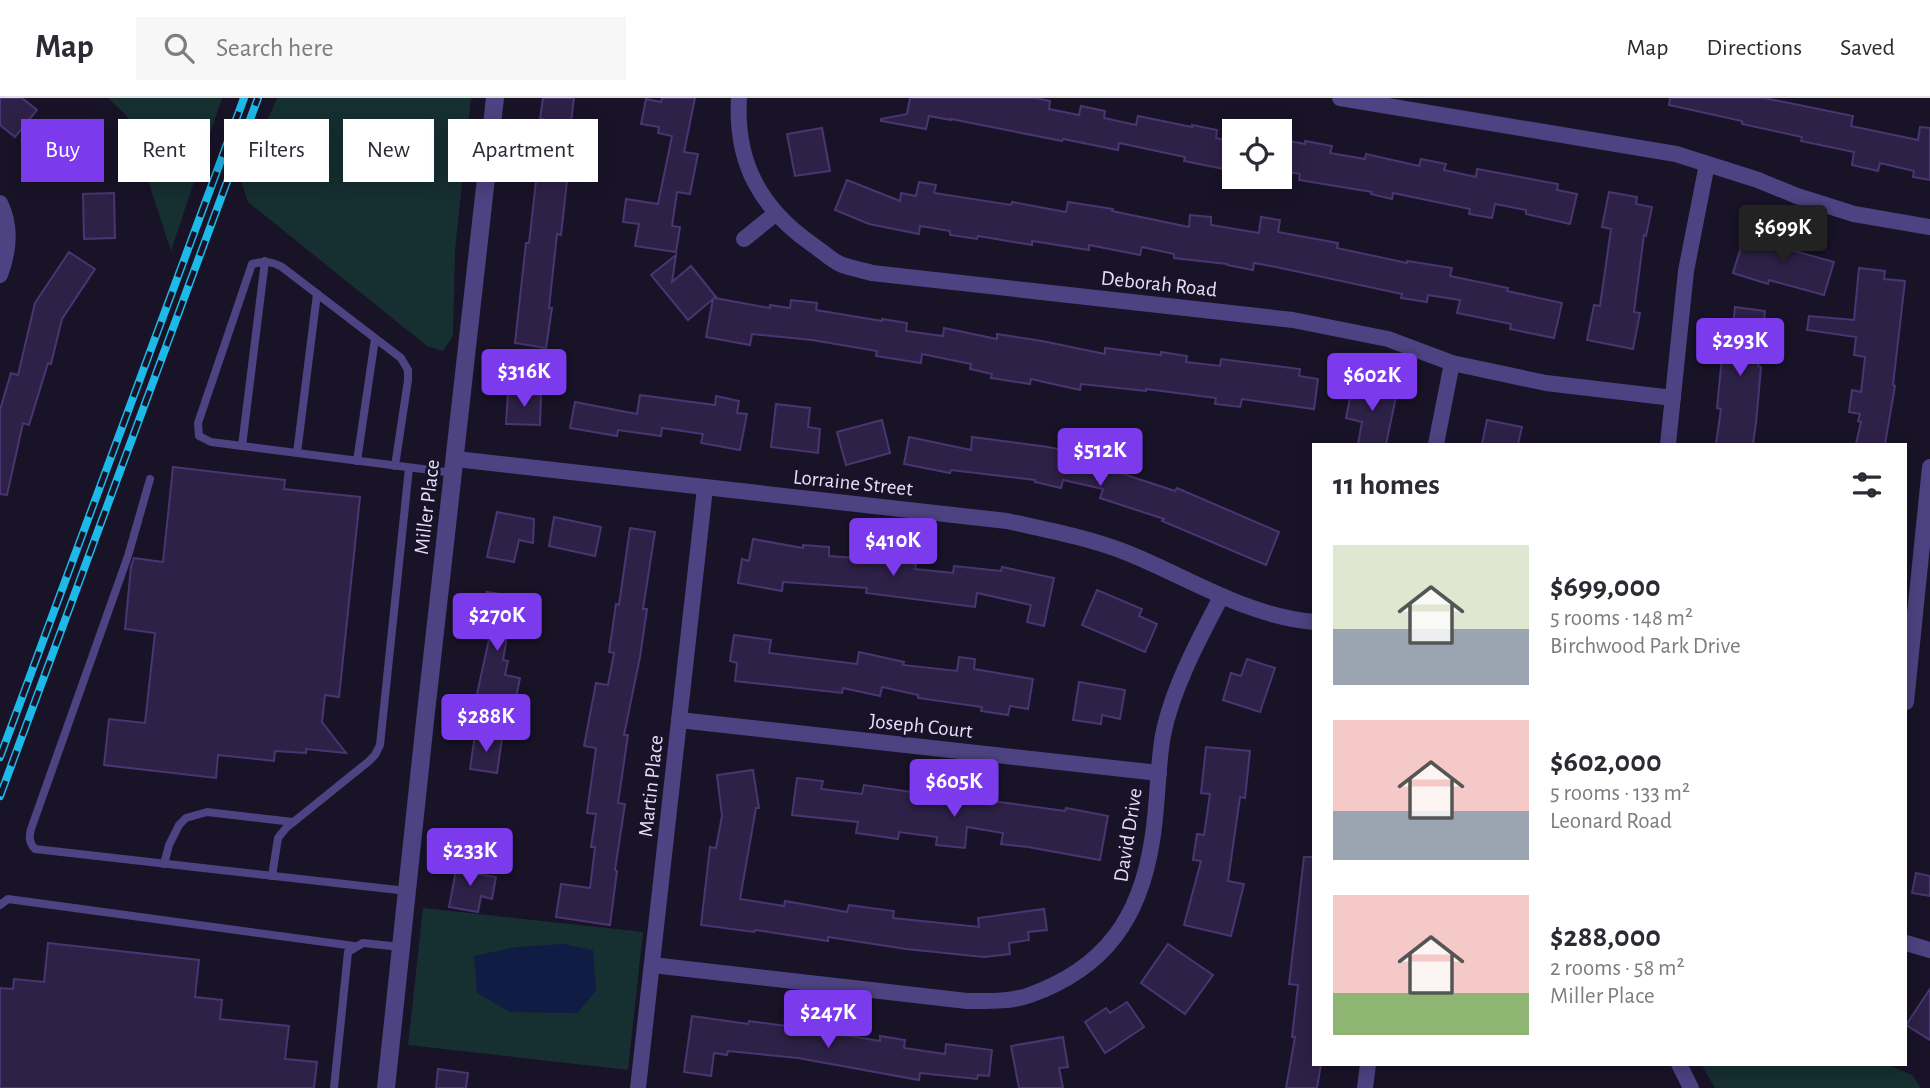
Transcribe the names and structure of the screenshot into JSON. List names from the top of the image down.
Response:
{
  "streets": {
    "street": [
      "Deborah Road",
      "Lorraine Street",
      "Miller Place",
      "Joseph Court",
      "Martin Place",
      "David Drive"
    ]
  },
  "crossings": [
    ["Lorraine Street", "Miller Place"],
    ["Lorraine Street", "Martin Place"],
    ["Lorraine Street", "David Drive"],
    ["Joseph Court", "Martin Place"],
    ["Joseph Court", "David Drive"],
    ["Martin Place", "David Drive"]
  ],
  "page": {
    "header": "Map",
    "search": "Search here",
    "nav": ["Map", "Directions", "Saved"],
    "chip": [
      "Buy",
      "Rent",
      "Filters",
      "New",
      "Apartment"
    ],
    "price": [
      "$699K",
      "$293K",
      "$316K",
      "$602K",
      "$512K",
      "$410K",
      "$270K",
      "$288K",
      "$605K",
      "$233K",
      "$247K"
    ],
    "heading": "11 homes",
    "list": [
      {
        "name": "$699,000",
        "note": "5 rooms · 148 m² · Birchwood Park Drive"
      },
      {
        "name": "$602,000",
        "note": "5 rooms · 133 m² · Leonard Road"
      },
      {
        "name": "$288,000",
        "note": "2 rooms · 58 m² · Miller Place"
      }
    ]
  }
}
